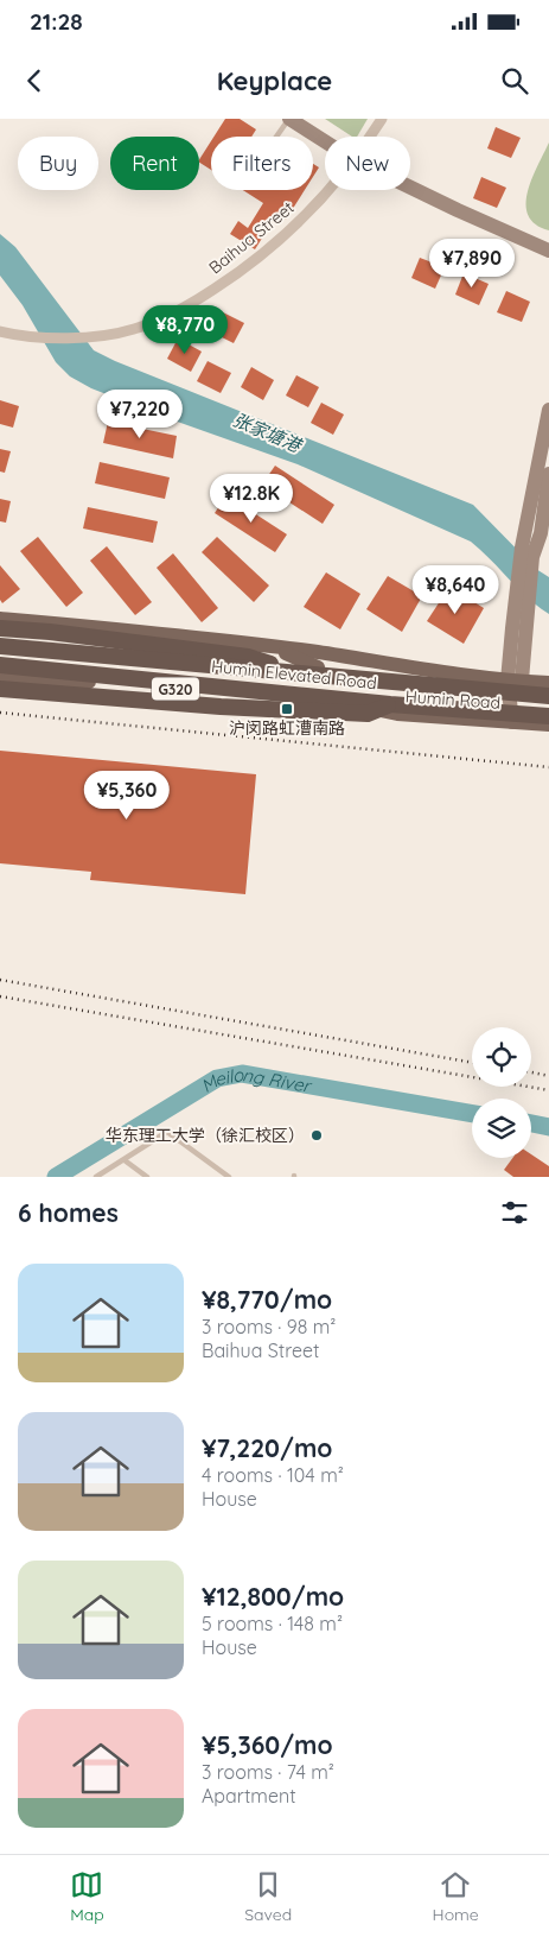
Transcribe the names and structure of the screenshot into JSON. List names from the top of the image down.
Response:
{
  "streets": {
    "highway": ["Humin Elevated Road"],
    "main road": ["G320", "Humin Road"],
    "street": ["Baihua Street"]
  },
  "crossings": [
    ["Humin Elevated Road", "Humin Road"],
    ["G320", "Humin Road"]
  ],
  "water": ["张家塘港", "Meilong River"],
  "places": {
    "transit": ["沪闵路虹漕南路"],
    "other": ["华东理工大学（徐汇校区）"]
  },
  "page": {
    "status": "21:28",
    "header": "Keyplace",
    "chip": [
      "Buy",
      "Rent",
      "Filters",
      "New"
    ],
    "price": [
      "¥7,890",
      "¥8,770",
      "¥7,220",
      "¥12.8K",
      "¥8,640",
      "¥5,360"
    ],
    "heading": "6 homes",
    "list": [
      {
        "name": "¥8,770/mo",
        "note": "3 rooms · 98 m² · Baihua Street"
      },
      {
        "name": "¥7,220/mo",
        "note": "4 rooms · 104 m² · House"
      },
      {
        "name": "¥12,800/mo",
        "note": "5 rooms · 148 m² · House"
      },
      {
        "name": "¥5,360/mo",
        "note": "3 rooms · 74 m² · Apartment"
      }
    ],
    "tabs": ["Map", "Saved", "Home"]
  }
}
